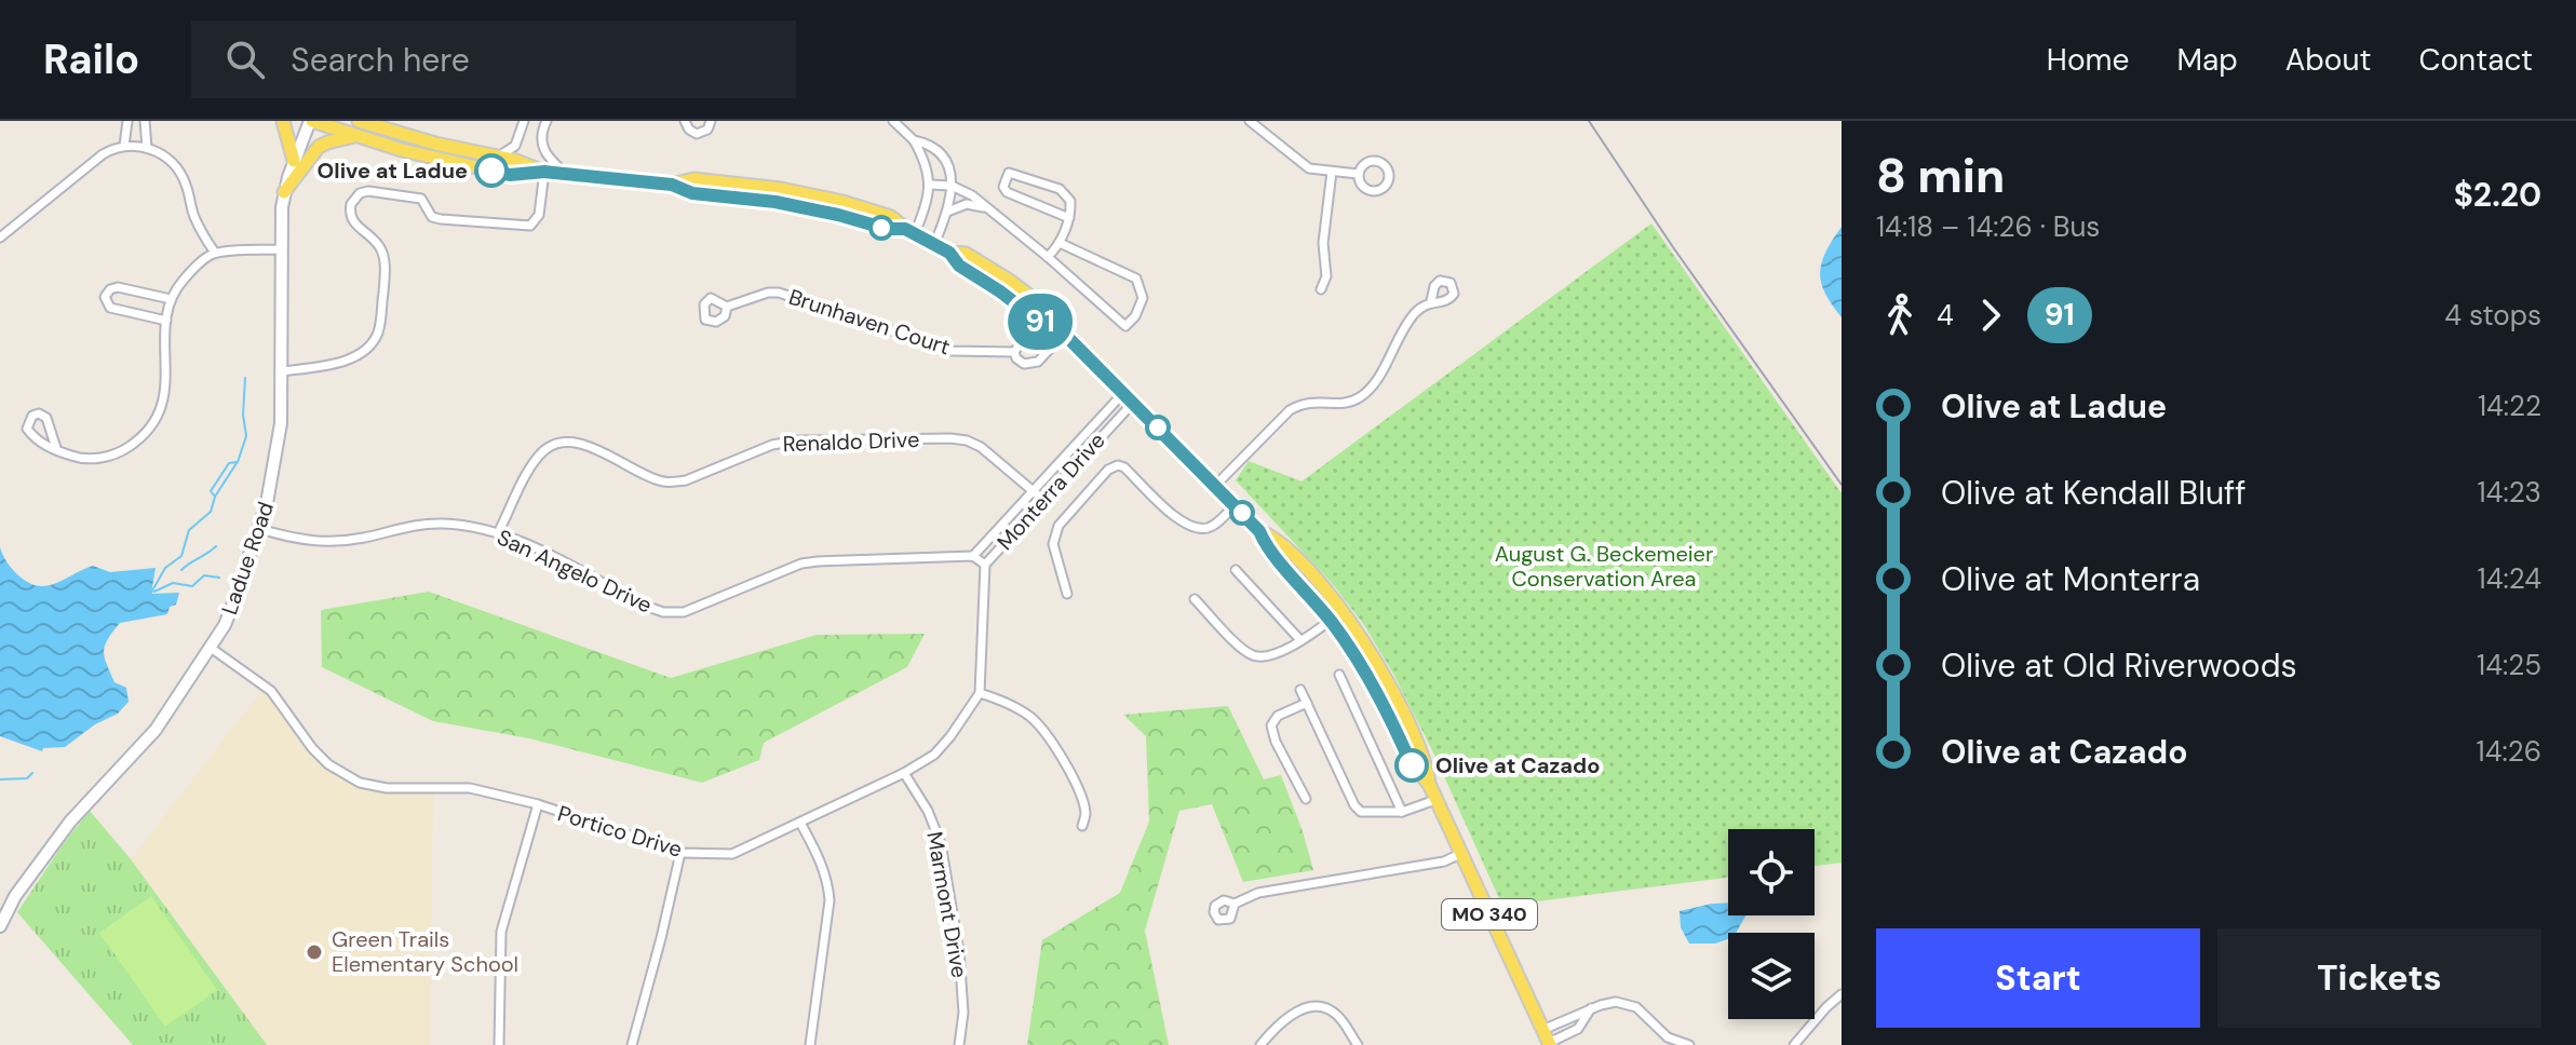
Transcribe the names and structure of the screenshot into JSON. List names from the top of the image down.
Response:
{
  "streets": {
    "main road": ["Ladue Road", "MO 340"],
    "street": [
      "Brunhaven Court",
      "Renaldo Drive",
      "Monterra Drive",
      "San Angelo Drive",
      "Portico Drive",
      "Marmont Drive"
    ]
  },
  "crossings": [
    ["Brunhaven Court", "MO 340"],
    ["Renaldo Drive", "Monterra Drive"],
    ["Renaldo Drive", "San Angelo Drive"],
    ["Monterra Drive", "San Angelo Drive"],
    ["Monterra Drive", "Portico Drive"],
    ["Monterra Drive", "MO 340"],
    ["Ladue Road", "San Angelo Drive"],
    ["Ladue Road", "Portico Drive"],
    ["Ladue Road", "MO 340"],
    ["Portico Drive", "Marmont Drive"]
  ],
  "parks": ["August G. Beckemeier Conservation Area"],
  "places": ["Olive at Ladue", "Olive at Cazado", "Green Trails Elementary School"],
  "lines": ["bus line 91"],
  "page": {
    "header": "Railo",
    "search": "Search here",
    "nav": [
      "Home",
      "Map",
      "About",
      "Contact"
    ],
    "on_map": "91",
    "heading": ["8 min", "14:18 – 14:26 · Bus", "$2.20"],
    "legs": ["4", "91", "4 stops"],
    "list": [
      {
        "name": "Olive at Ladue",
        "value": "14:22"
      },
      {
        "name": "Olive at Kendall Bluff",
        "value": "14:23"
      },
      {
        "name": "Olive at Monterra",
        "value": "14:24"
      },
      {
        "name": "Olive at Old Riverwoods",
        "value": "14:25"
      },
      {
        "name": "Olive at Cazado",
        "value": "14:26"
      }
    ],
    "buttons": ["Start", "Tickets"]
  }
}
